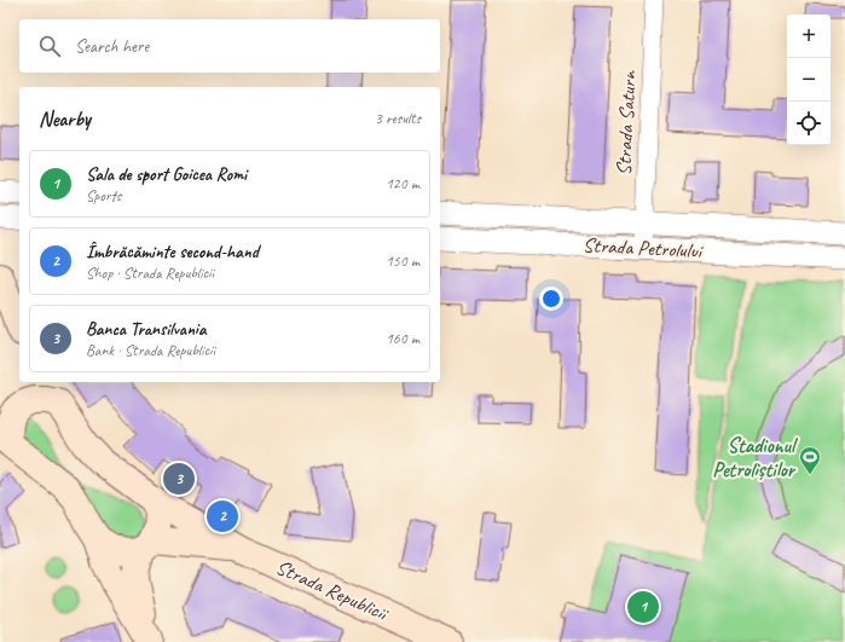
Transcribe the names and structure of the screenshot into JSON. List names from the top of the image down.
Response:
{
  "streets": {
    "main road": ["Strada Republicii"],
    "street": ["Strada Saturn", "Strada Petrolului"]
  },
  "crossings": [
    ["Strada Saturn", "Strada Petrolului"]
  ],
  "places": {
    "sports": ["Stadionul Petroliștilor"]
  },
  "page": {
    "map_buttons": ["+", "−"],
    "search": "Search here",
    "heading": ["Nearby", "3 results"],
    "list": [
      {
        "mark": "1",
        "name": "Sala de sport Goicea Romi",
        "note": "Sports",
        "value": "120 m"
      },
      {
        "mark": "2",
        "name": "Îmbrăcăminte second-hand",
        "note": "Shop · Strada Republicii",
        "value": "150 m"
      },
      {
        "mark": "3",
        "name": "Banca Transilvania",
        "note": "Bank · Strada Republicii",
        "value": "160 m"
      }
    ],
    "pins": ["3", "2", "1"]
  }
}
